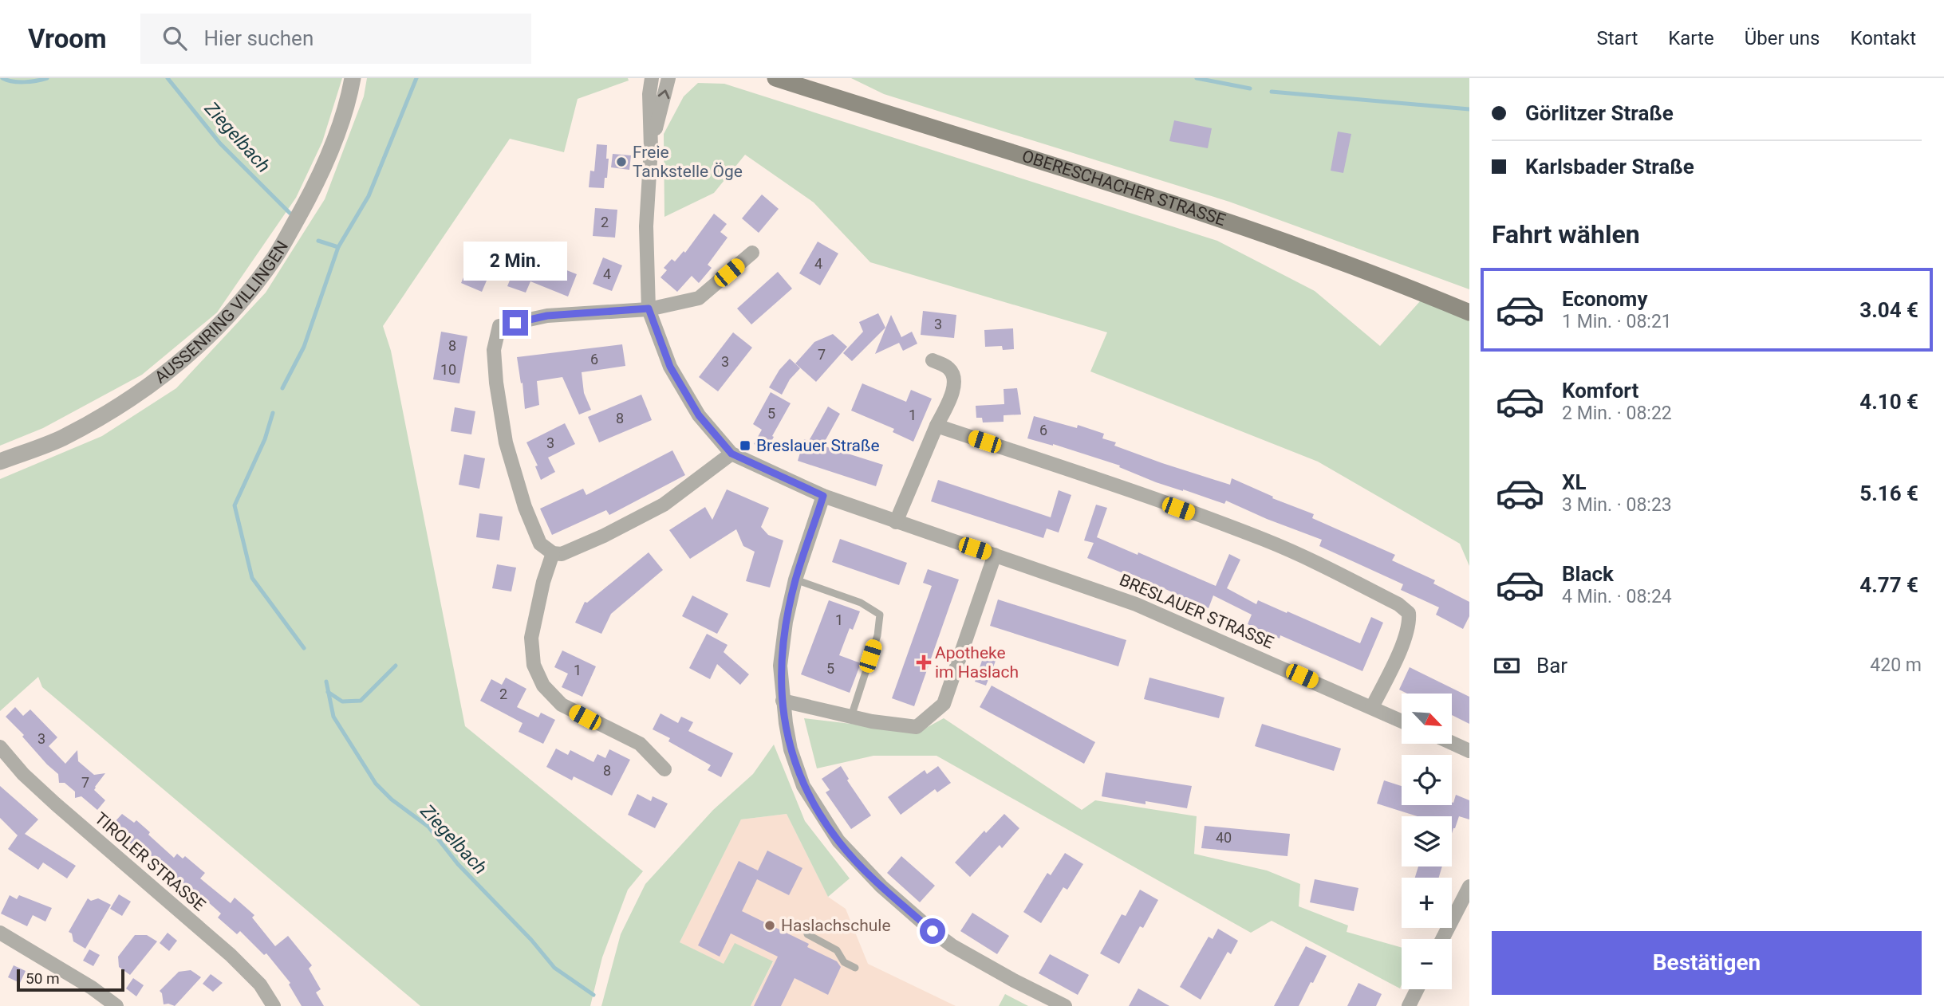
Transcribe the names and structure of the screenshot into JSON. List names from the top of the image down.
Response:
{
  "streets": {
    "main road": ["OBERESCHACHER STRASSE"],
    "street": ["AUSSENRING VILLINGEN", "BRESLAUER STRASSE", "TIROLER STRASSE"]
  },
  "water": ["Ziegelbach"],
  "places": {
    "other": ["Freie Tankstelle Öge", "Haslachschule"],
    "transit": ["Breslauer Straße"],
    "health": ["Apotheke im Haslach"]
  },
  "house_numbers": [
    "2",
    "4",
    "4",
    "3",
    "8",
    "7",
    "6",
    "3",
    "10",
    "5",
    "1",
    "8",
    "6",
    "3",
    "1",
    "5",
    "1",
    "2",
    "3",
    "8",
    "7",
    "40"
  ],
  "scale_bar": "50 m",
  "north": "bottom right",
  "page": {
    "header": "Vroom",
    "search": "Hier suchen",
    "nav": [
      "Start",
      "Karte",
      "Über uns",
      "Kontakt"
    ],
    "banner": ["Görlitzer Straße", "Karlsbader Straße"],
    "heading": "Fahrt wählen",
    "bubble": "2 Min.",
    "list": [
      {
        "name": "Economy",
        "note": "1 Min. · 08:21",
        "value": "3.04 €"
      },
      {
        "name": "Komfort",
        "note": "2 Min. · 08:22",
        "value": "4.10 €"
      },
      {
        "name": "XL",
        "note": "3 Min. · 08:23",
        "value": "5.16 €"
      },
      {
        "name": "Black",
        "note": "4 Min. · 08:24",
        "value": "4.77 €"
      }
    ],
    "pay": ["Bar", "420 m"],
    "map_buttons": ["+", "−"],
    "buttons": "Bestätigen",
    "scale": "50 m"
  }
}
